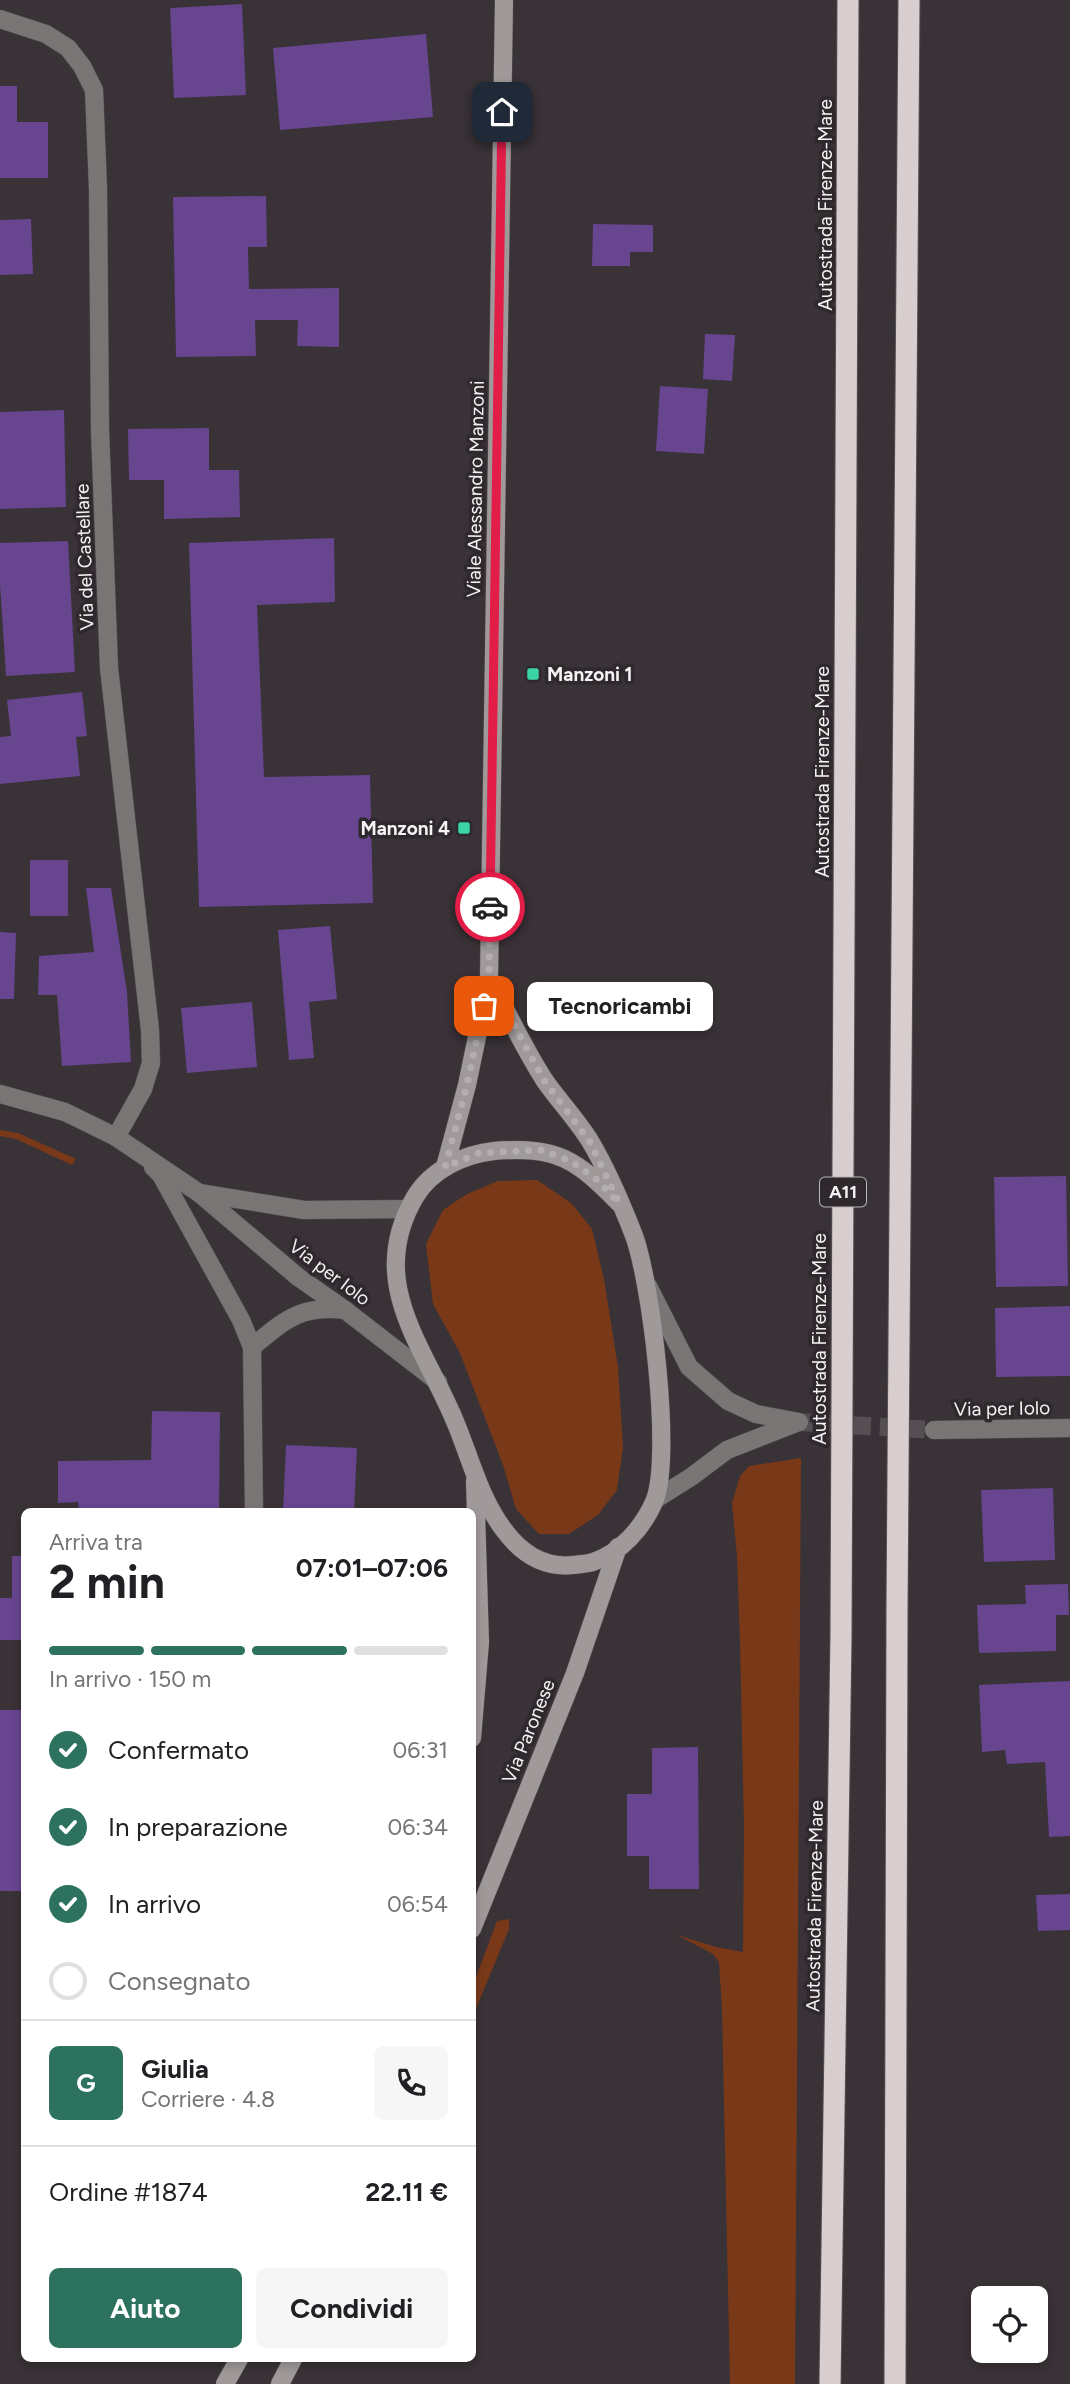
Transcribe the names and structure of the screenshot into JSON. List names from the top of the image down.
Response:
{
  "streets": {
    "highway": ["Autostrada Firenze-Mare", "A11"],
    "street": [
      "Viale Alessandro Manzoni",
      "Via del Castellare",
      "Via per Iolo",
      "Via Paronese"
    ]
  },
  "crossings": [
    ["Via del Castellare", "Via per Iolo"]
  ],
  "places": {
    "transit": ["Manzoni 1", "Manzoni 4"],
    "other": ["Tecnoricambi"]
  },
  "page": {
    "bubble": "Tecnoricambi",
    "heading": ["2 min", "Arriva tra", "07:01–07:06"],
    "panel": [
      "Giulia",
      "Corriere · 4.8",
      "Ordine #1874",
      "22.11 €"
    ],
    "bar": "In arrivo · 150 m",
    "list": [
      ["Confermato", "06:31"],
      ["In preparazione", "06:34"],
      ["In arrivo", "06:54"],
      "Consegnato"
    ],
    "round": "G",
    "buttons": ["Aiuto", "Condividi"]
  }
}
